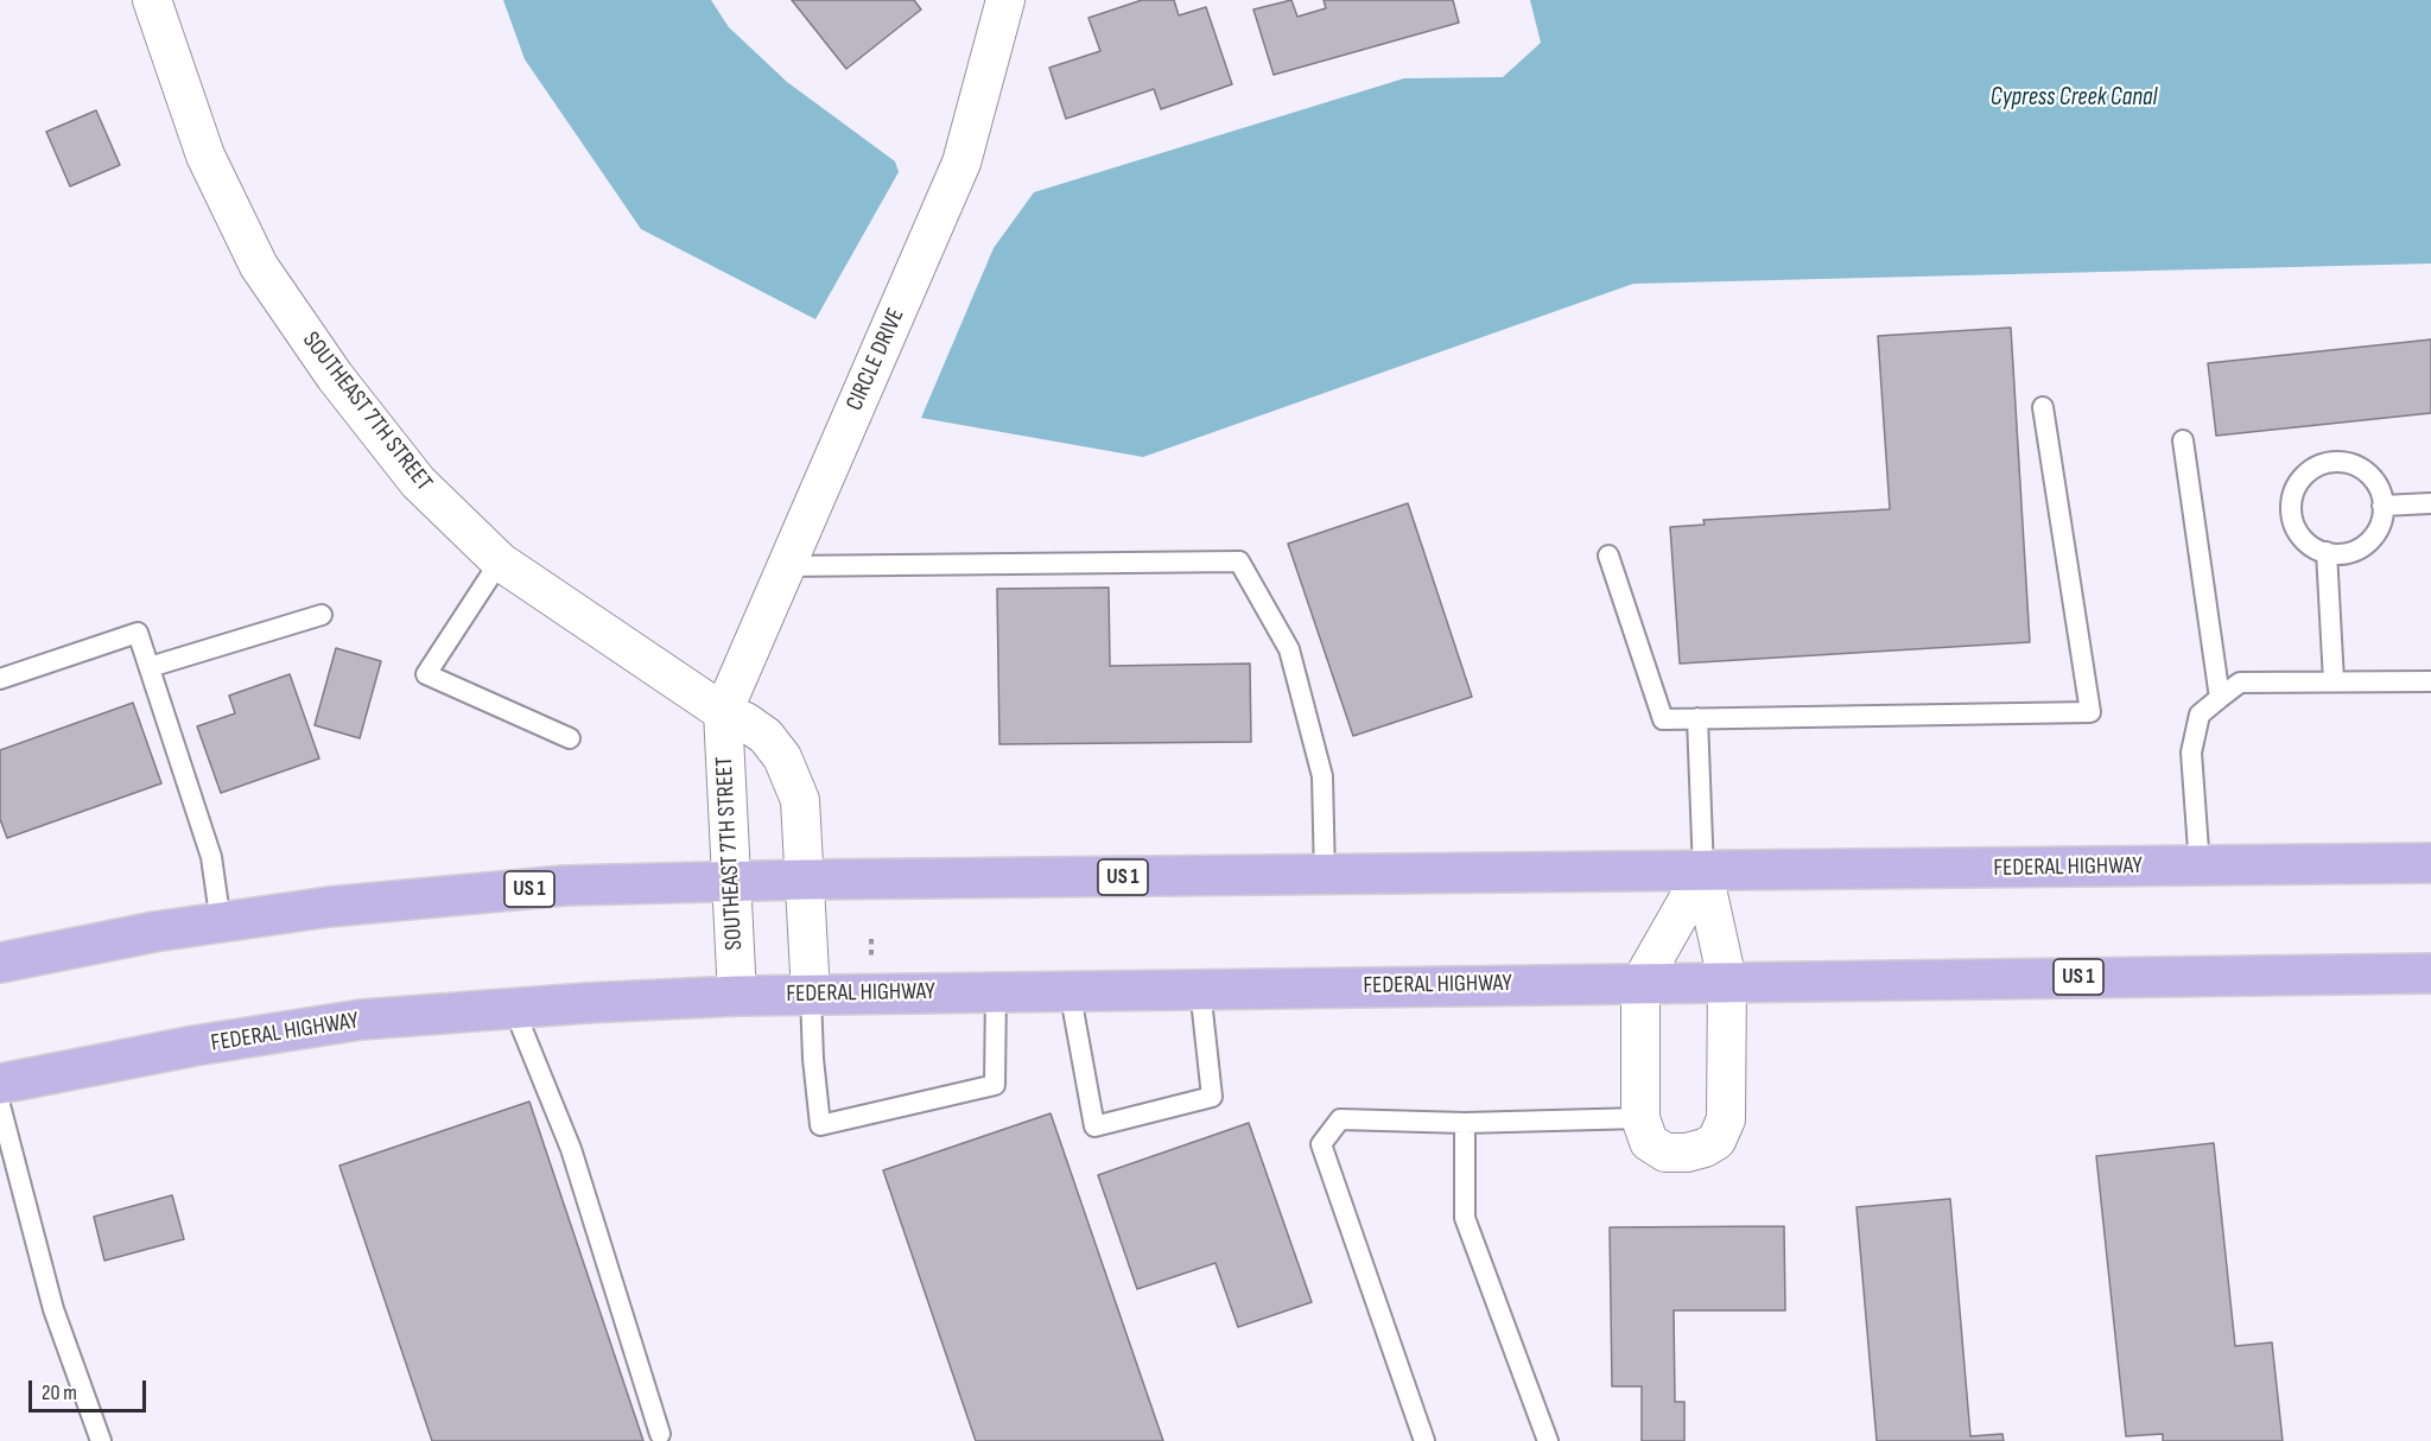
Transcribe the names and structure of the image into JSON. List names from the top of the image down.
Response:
{
  "streets": {
    "main road": ["FEDERAL HIGHWAY", "US 1"],
    "street": ["CIRCLE DRIVE", "SOUTHEAST 7TH STREET"]
  },
  "crossings": [
    ["CIRCLE DRIVE", "SOUTHEAST 7TH STREET"],
    ["SOUTHEAST 7TH STREET", "FEDERAL HIGHWAY"]
  ],
  "water": ["Cypress Creek Canal"],
  "scale_bar": "20 m"
}
